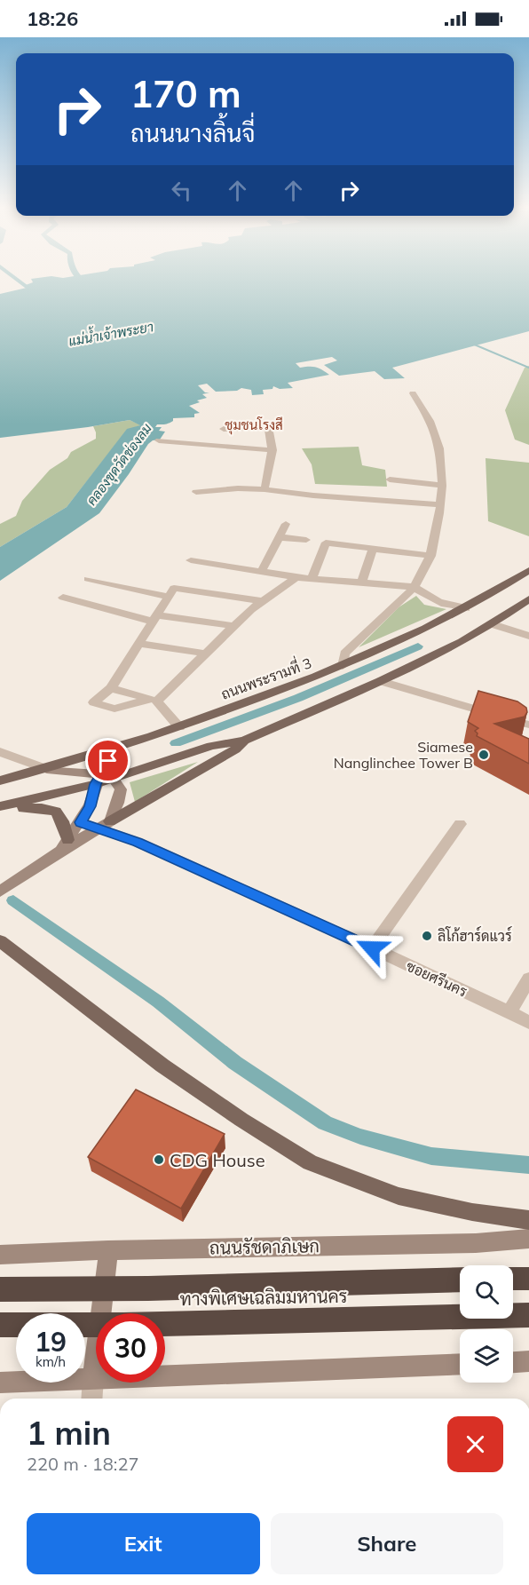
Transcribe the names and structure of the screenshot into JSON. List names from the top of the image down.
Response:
{
  "streets": {
    "highway": ["ทางพิเศษเฉลิมมหานคร"],
    "main road": ["ถนนพระรามที่ 3", "ถนนรัชดาภิเษก"],
    "street": ["ซอยศรีนคร"]
  },
  "districts": ["ชุมชนโรงสี"],
  "water": ["แม่น้ำเจ้าพระยา", "คลองขุดวัดช่องลม"],
  "places": ["Siamese Nanglinchee Tower B", "ลิโก้ฮาร์ดแวร์", "CDG House"],
  "page": {
    "status": "18:26",
    "turn": ["170 m", "ถนนนางลิ้นจี่"],
    "speed": "19 km/h",
    "limit": "30",
    "heading": ["1 min", "220 m · 18:27"],
    "buttons": ["Exit", "Share"]
  }
}
